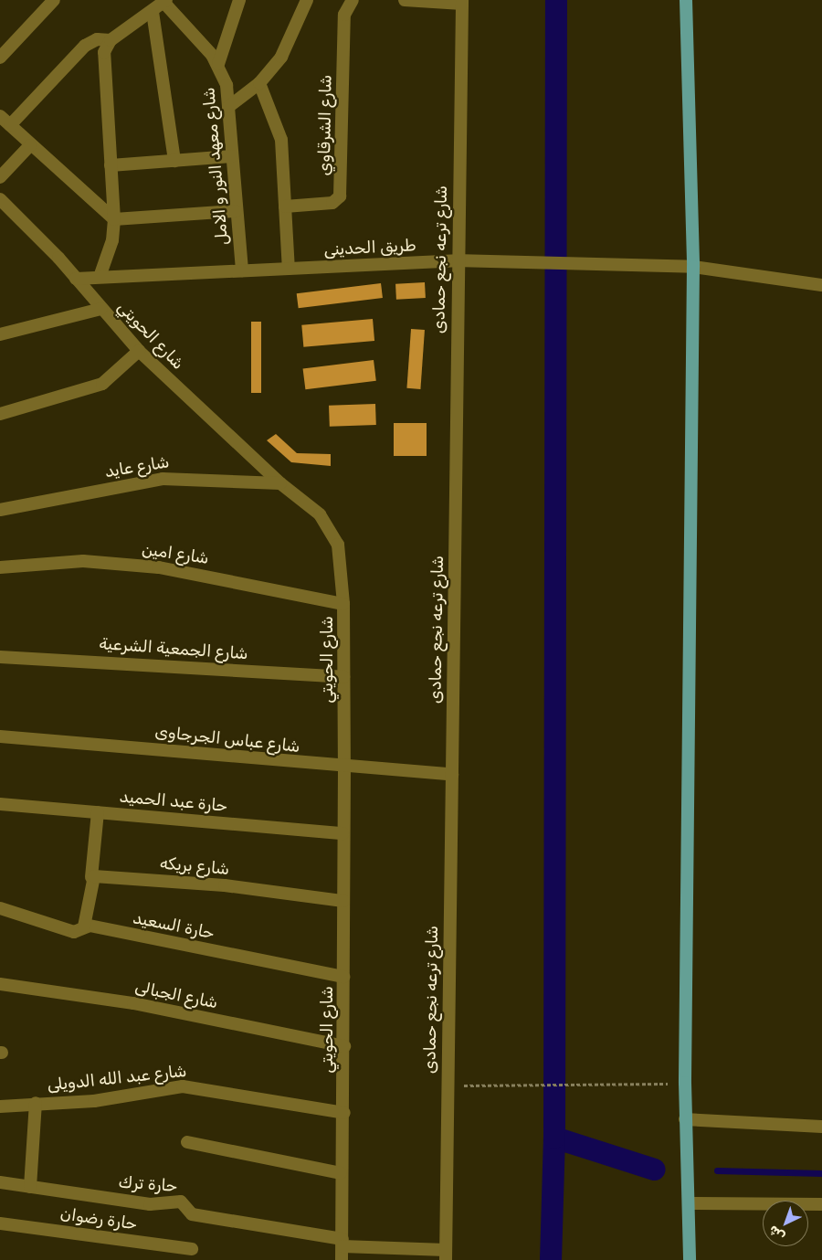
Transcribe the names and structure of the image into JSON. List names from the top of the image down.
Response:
{
  "streets": {
    "street": [
      "شارع الشرقاوي",
      "شارع معهد النور و الامل",
      "طريق الحدينى",
      "شارع ترعه نجع حمادى",
      "شارع الحويتي",
      "شارع عايد",
      "شارع امين",
      "شارع الجمعية الشرعية",
      "شارع عباس الجرجاوى",
      "حارة عبد الحميد",
      "شارع بريكه",
      "حارة السعيد",
      "شارع الجبالى",
      "شارع عبد الله الدويلى",
      "حارة ترك",
      "حارة رضوان"
    ]
  },
  "crossings": [
    ["شارع معهد النور و الامل", "طريق الحدينى"],
    ["طريق الحدينى", "شارع ترعه نجع حمادى"],
    ["طريق الحدينى", "شارع الحويتي"],
    ["شارع ترعه نجع حمادى", "شارع عباس الجرجاوى"],
    ["شارع الحويتي", "شارع عايد"],
    ["شارع الحويتي", "شارع امين"],
    ["شارع الحويتي", "شارع الجمعية الشرعية"],
    ["شارع الحويتي", "شارع عباس الجرجاوى"],
    ["شارع الحويتي", "حارة عبد الحميد"],
    ["شارع الحويتي", "شارع بريكه"],
    ["شارع الحويتي", "حارة السعيد"],
    ["شارع الحويتي", "شارع الجبالى"],
    ["شارع الحويتي", "شارع عبد الله الدويلى"],
    ["شارع الحويتي", "حارة ترك"]
  ],
  "north": "bottom left"
}
